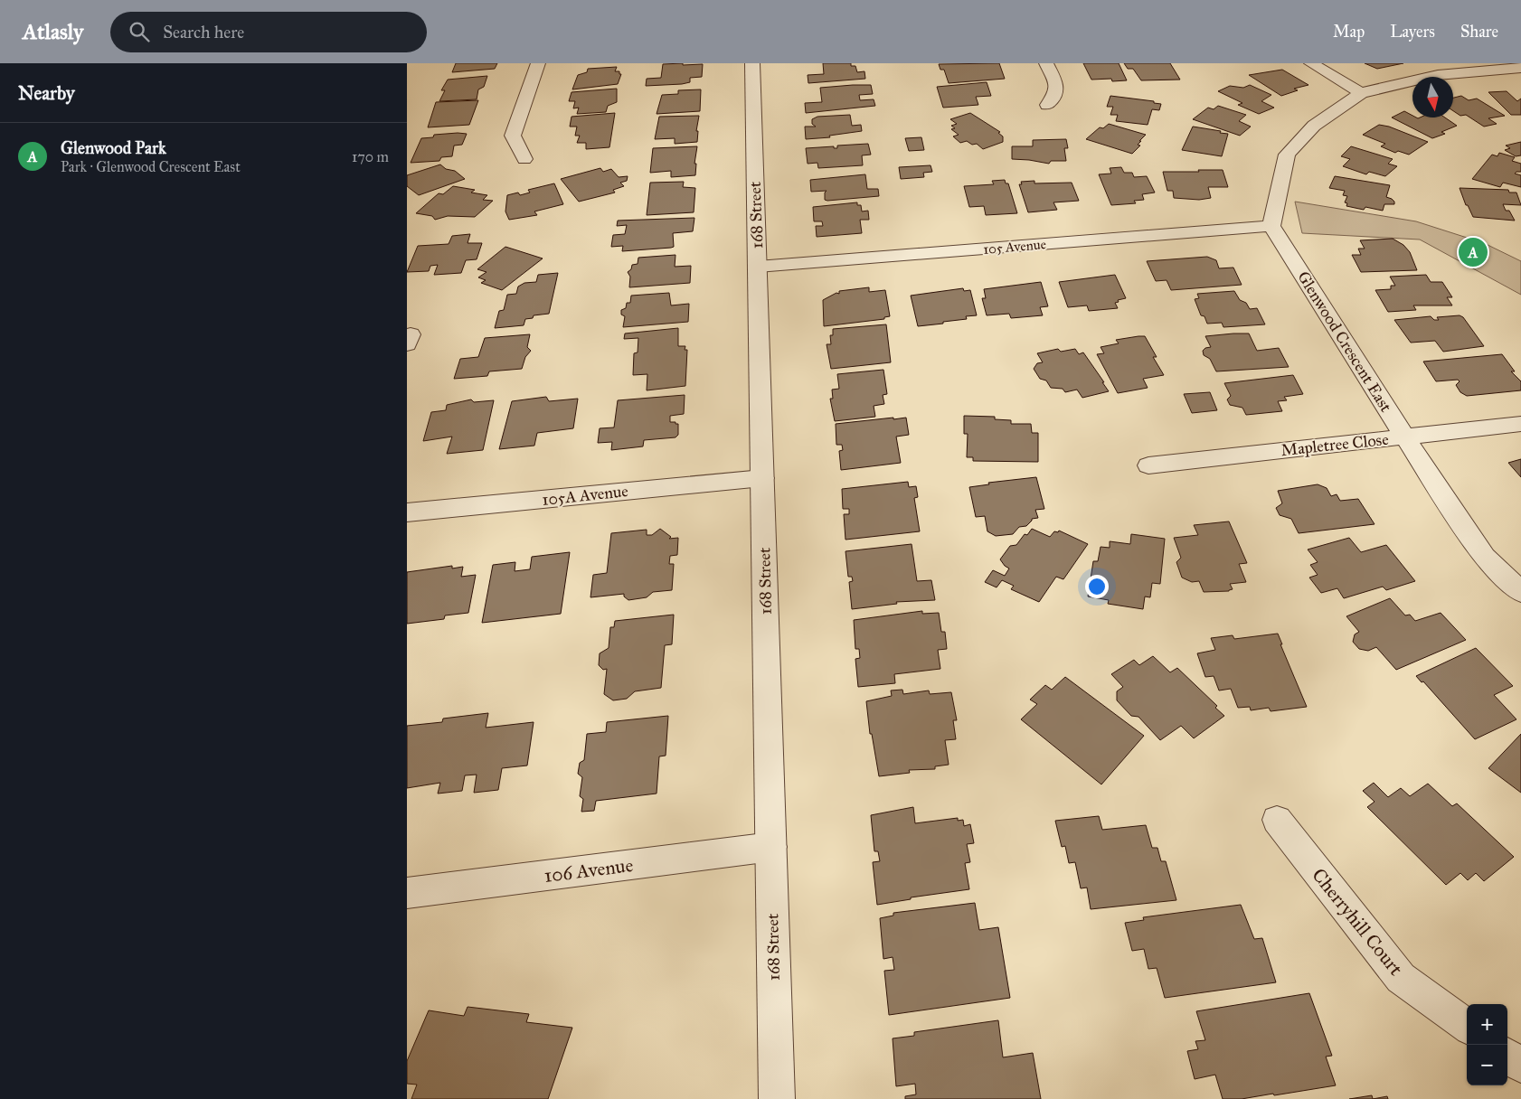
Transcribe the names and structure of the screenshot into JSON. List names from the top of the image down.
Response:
{
  "streets": {
    "street": [
      "168 Street",
      "105 Avenue",
      "Glenwood Crescent East",
      "Mapletree Close",
      "105A Avenue",
      "106 Avenue",
      "Cherryhill Court"
    ]
  },
  "crossings": [
    ["168 Street", "105 Avenue"],
    ["168 Street", "105A Avenue"],
    ["168 Street", "106 Avenue"],
    ["105 Avenue", "Glenwood Crescent East"],
    ["Glenwood Crescent East", "Mapletree Close"]
  ],
  "north": "bottom",
  "page": {
    "header": "Atlasly",
    "search": "Search here",
    "nav": ["Map", "Layers", "Share"],
    "heading": "Nearby",
    "list": [
      {
        "mark": "A",
        "name": "Glenwood Park",
        "note": "Park · Glenwood Crescent East",
        "value": "170 m"
      }
    ],
    "pins": "A",
    "map_buttons": ["+", "−"]
  }
}
